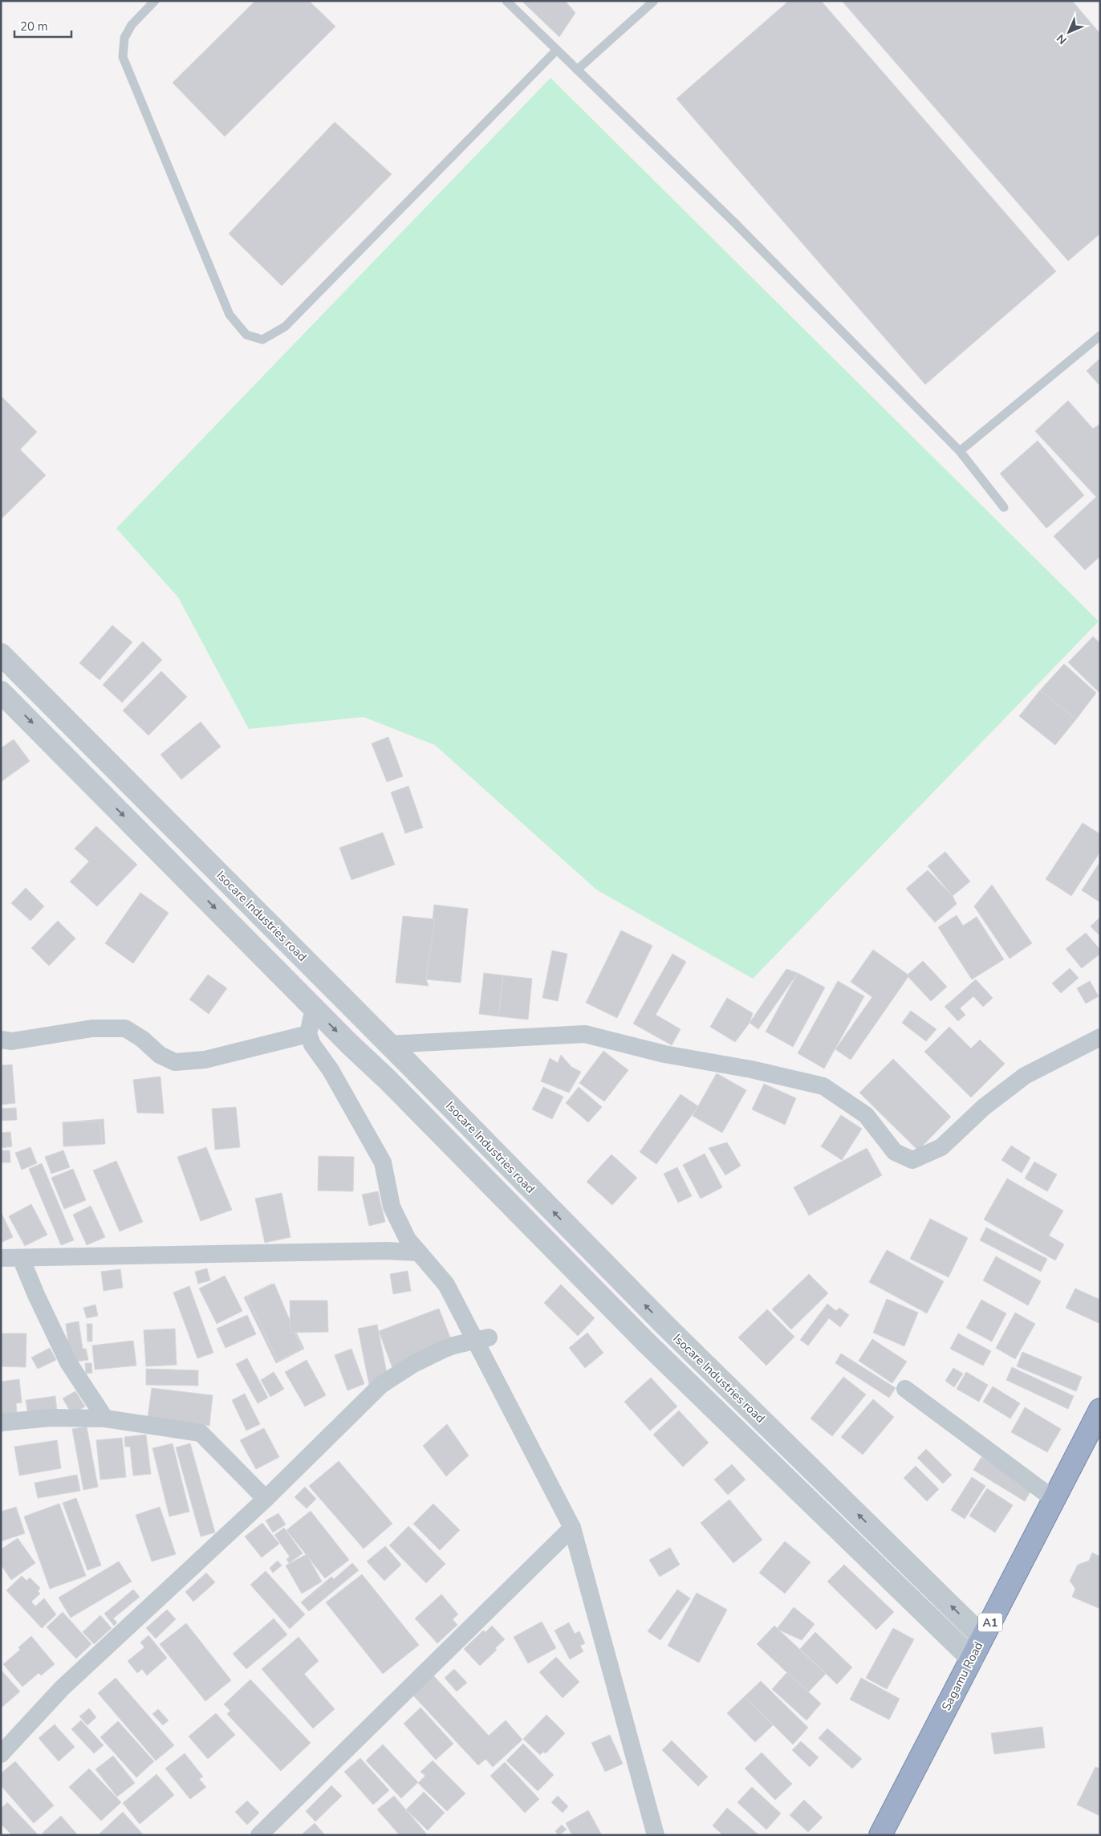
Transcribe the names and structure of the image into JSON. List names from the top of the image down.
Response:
{
  "streets": {
    "highway": ["A1", "Sagamu Road"],
    "street": ["Isocare Industries road"]
  },
  "crossings": [
    ["Isocare Industries road", "Sagamu Road"]
  ],
  "scale_bar": "20 m",
  "north": "bottom left"
}
